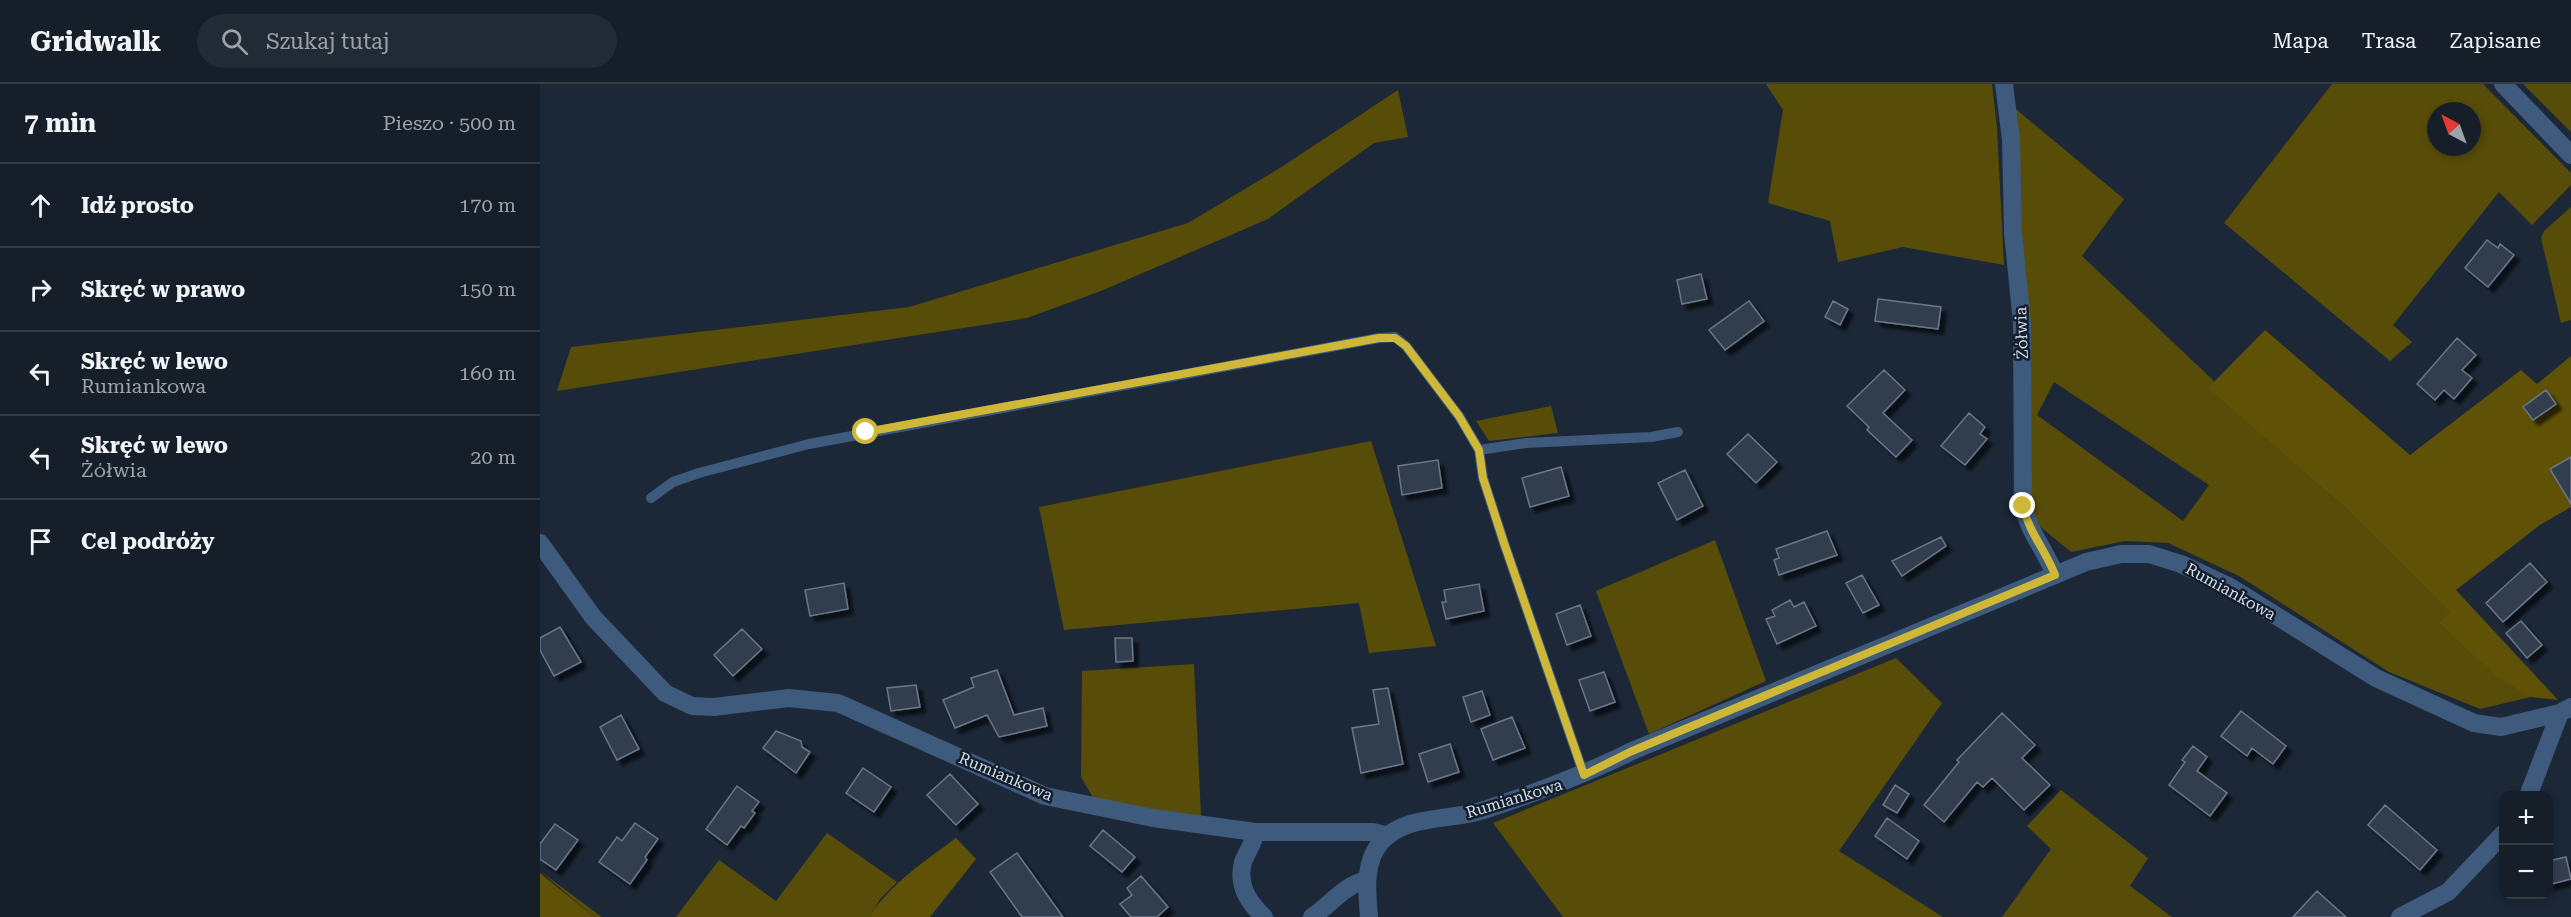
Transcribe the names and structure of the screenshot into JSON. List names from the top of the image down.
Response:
{
  "streets": {
    "street": ["Żółwia", "Rumiankowa"]
  },
  "crossings": [
    ["Żółwia", "Rumiankowa"]
  ],
  "north": "top left",
  "page": {
    "header": "Gridwalk",
    "search": "Szukaj tutaj",
    "nav": ["Mapa", "Trasa", "Zapisane"],
    "heading": ["7 min", "Pieszo · 500 m"],
    "list": [
      ["Idź prosto", "170 m"],
      ["Skręć w prawo", "150 m"],
      ["Skręć w lewo", "Rumiankowa", "160 m"],
      ["Skręć w lewo", "Żółwia", "20 m"],
      "Cel podróży"
    ],
    "map_buttons": ["+", "−"]
  }
}
